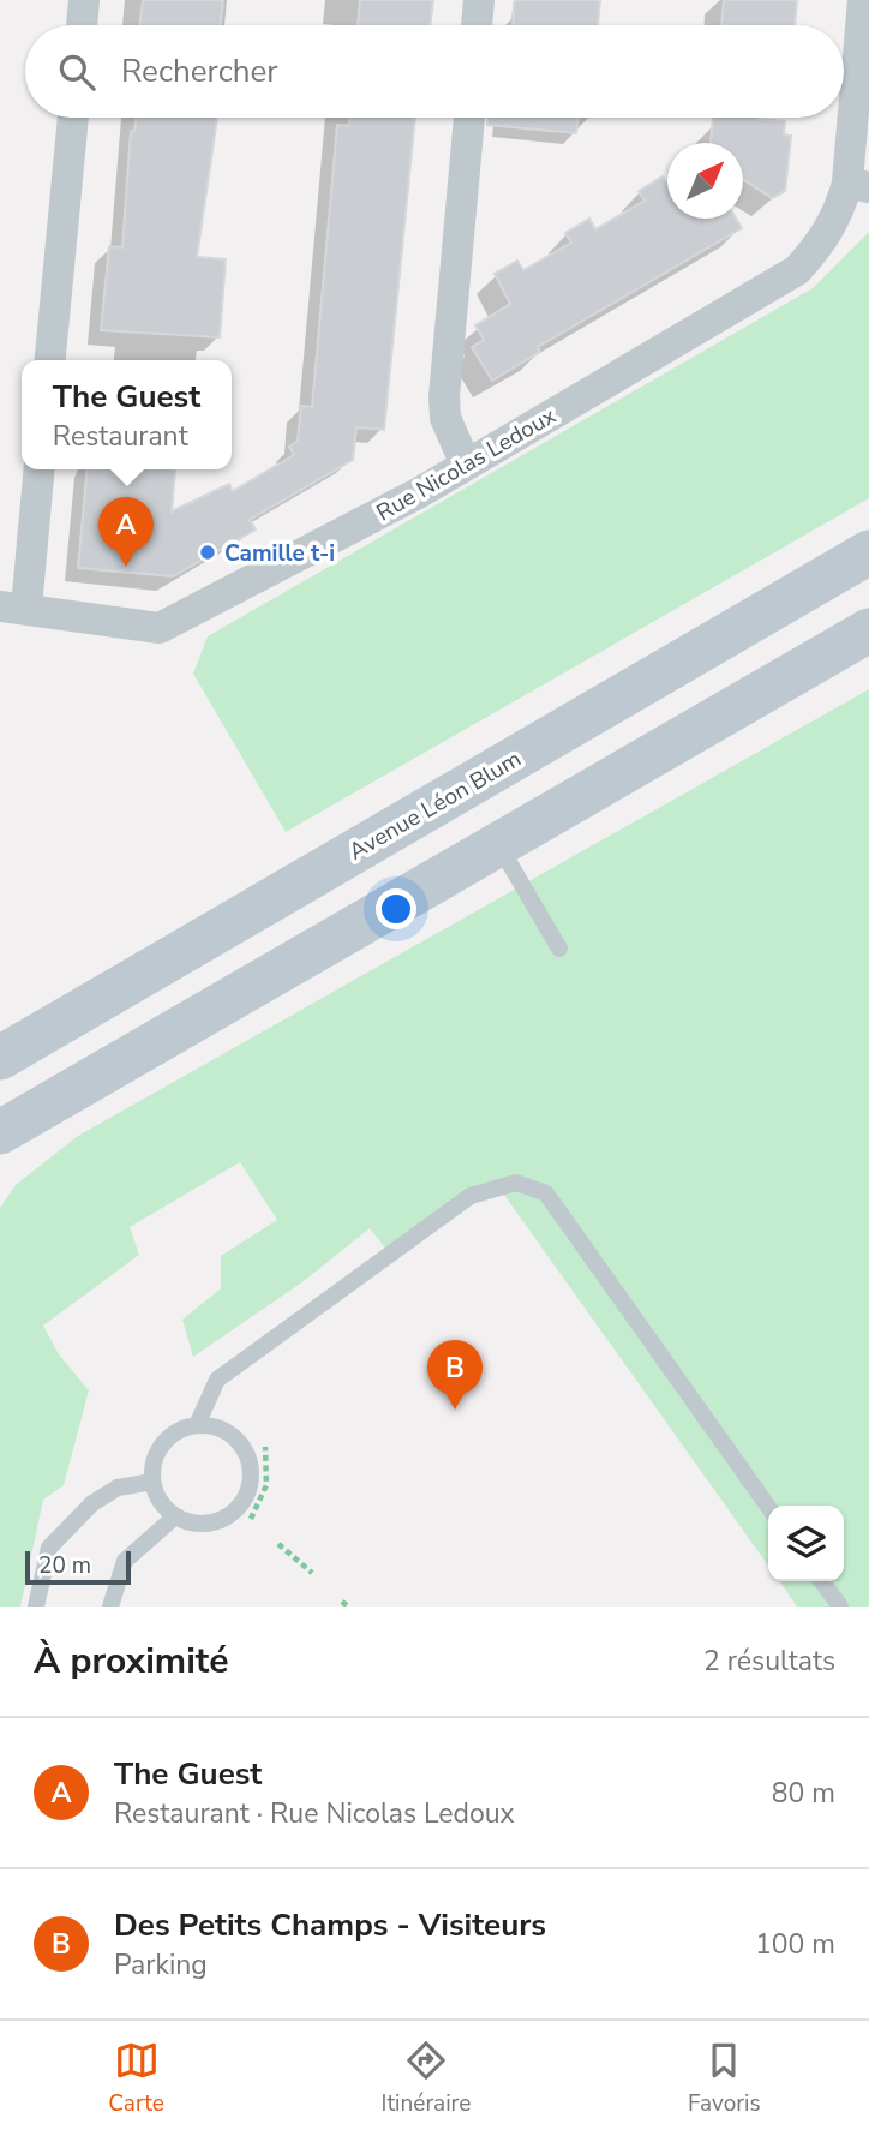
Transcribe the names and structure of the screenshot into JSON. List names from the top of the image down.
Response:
{
  "streets": {
    "main road": ["Avenue Léon Blum"],
    "street": ["Rue Nicolas Ledoux"]
  },
  "places": ["Camille t-i"],
  "scale_bar": "20 m",
  "north": "top right",
  "page": {
    "search": "Rechercher",
    "popup": ["The Guest", "Restaurant"],
    "pins": ["A", "B"],
    "scale": "20 m",
    "heading": ["À proximité", "2 résultats"],
    "list": [
      {
        "mark": "A",
        "name": "The Guest",
        "note": "Restaurant · Rue Nicolas Ledoux",
        "value": "80 m"
      },
      {
        "mark": "B",
        "name": "Des Petits Champs - Visiteurs",
        "note": "Parking",
        "value": "100 m"
      }
    ],
    "nav": ["Carte", "Itinéraire", "Favoris"]
  }
}
